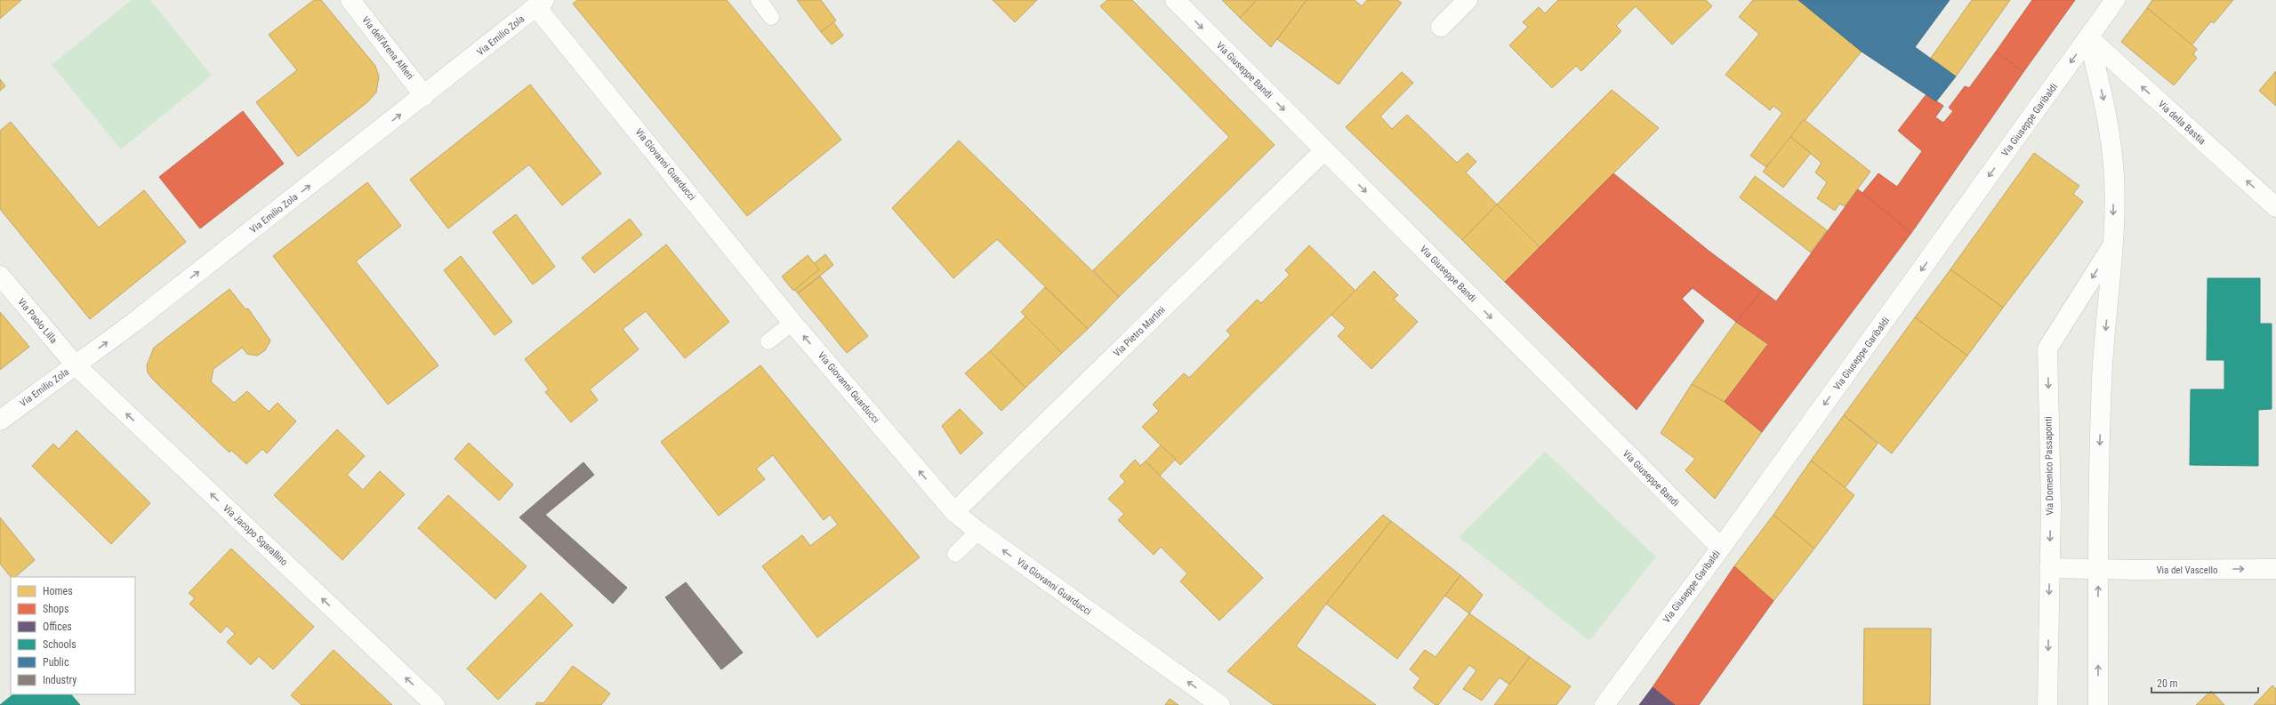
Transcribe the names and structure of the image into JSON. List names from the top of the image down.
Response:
{
  "streets": {
    "street": [
      "Via Emilio Zola",
      "Via dell'Arena Alfieri",
      "Via Giuseppe Bandi",
      "Via Giuseppe Garibaldi",
      "Via della Bastia",
      "Via Giovanni Guarducci",
      "Via Paolo Lilla",
      "Via Pietro Martini",
      "Via Domenico Passaponti",
      "Via Jacopo Sgarallino",
      "Via del Vascello"
    ]
  },
  "crossings": [
    ["Via Emilio Zola", "Via dell'Arena Alfieri"],
    ["Via Emilio Zola", "Via Giovanni Guarducci"],
    ["Via Emilio Zola", "Via Paolo Lilla"],
    ["Via Emilio Zola", "Via Jacopo Sgarallino"],
    ["Via Giuseppe Bandi", "Via Giuseppe Garibaldi"],
    ["Via Giuseppe Bandi", "Via Pietro Martini"],
    ["Via Giuseppe Garibaldi", "Via della Bastia"],
    ["Via Giovanni Guarducci", "Via Pietro Martini"],
    ["Via Paolo Lilla", "Via Jacopo Sgarallino"],
    ["Via Domenico Passaponti", "Via del Vascello"]
  ],
  "one_way": [
    "Via Emilio Zola",
    "Via Giuseppe Bandi",
    "Via Giuseppe Garibaldi",
    "Via della Bastia",
    "Via Giovanni Guarducci",
    "Via Jacopo Sgarallino",
    "Via del Vascello"
  ],
  "legend": [
    "Homes",
    "Shops",
    "Offices",
    "Schools",
    "Public",
    "Industry"
  ],
  "scale_bar": "20 m"
}
